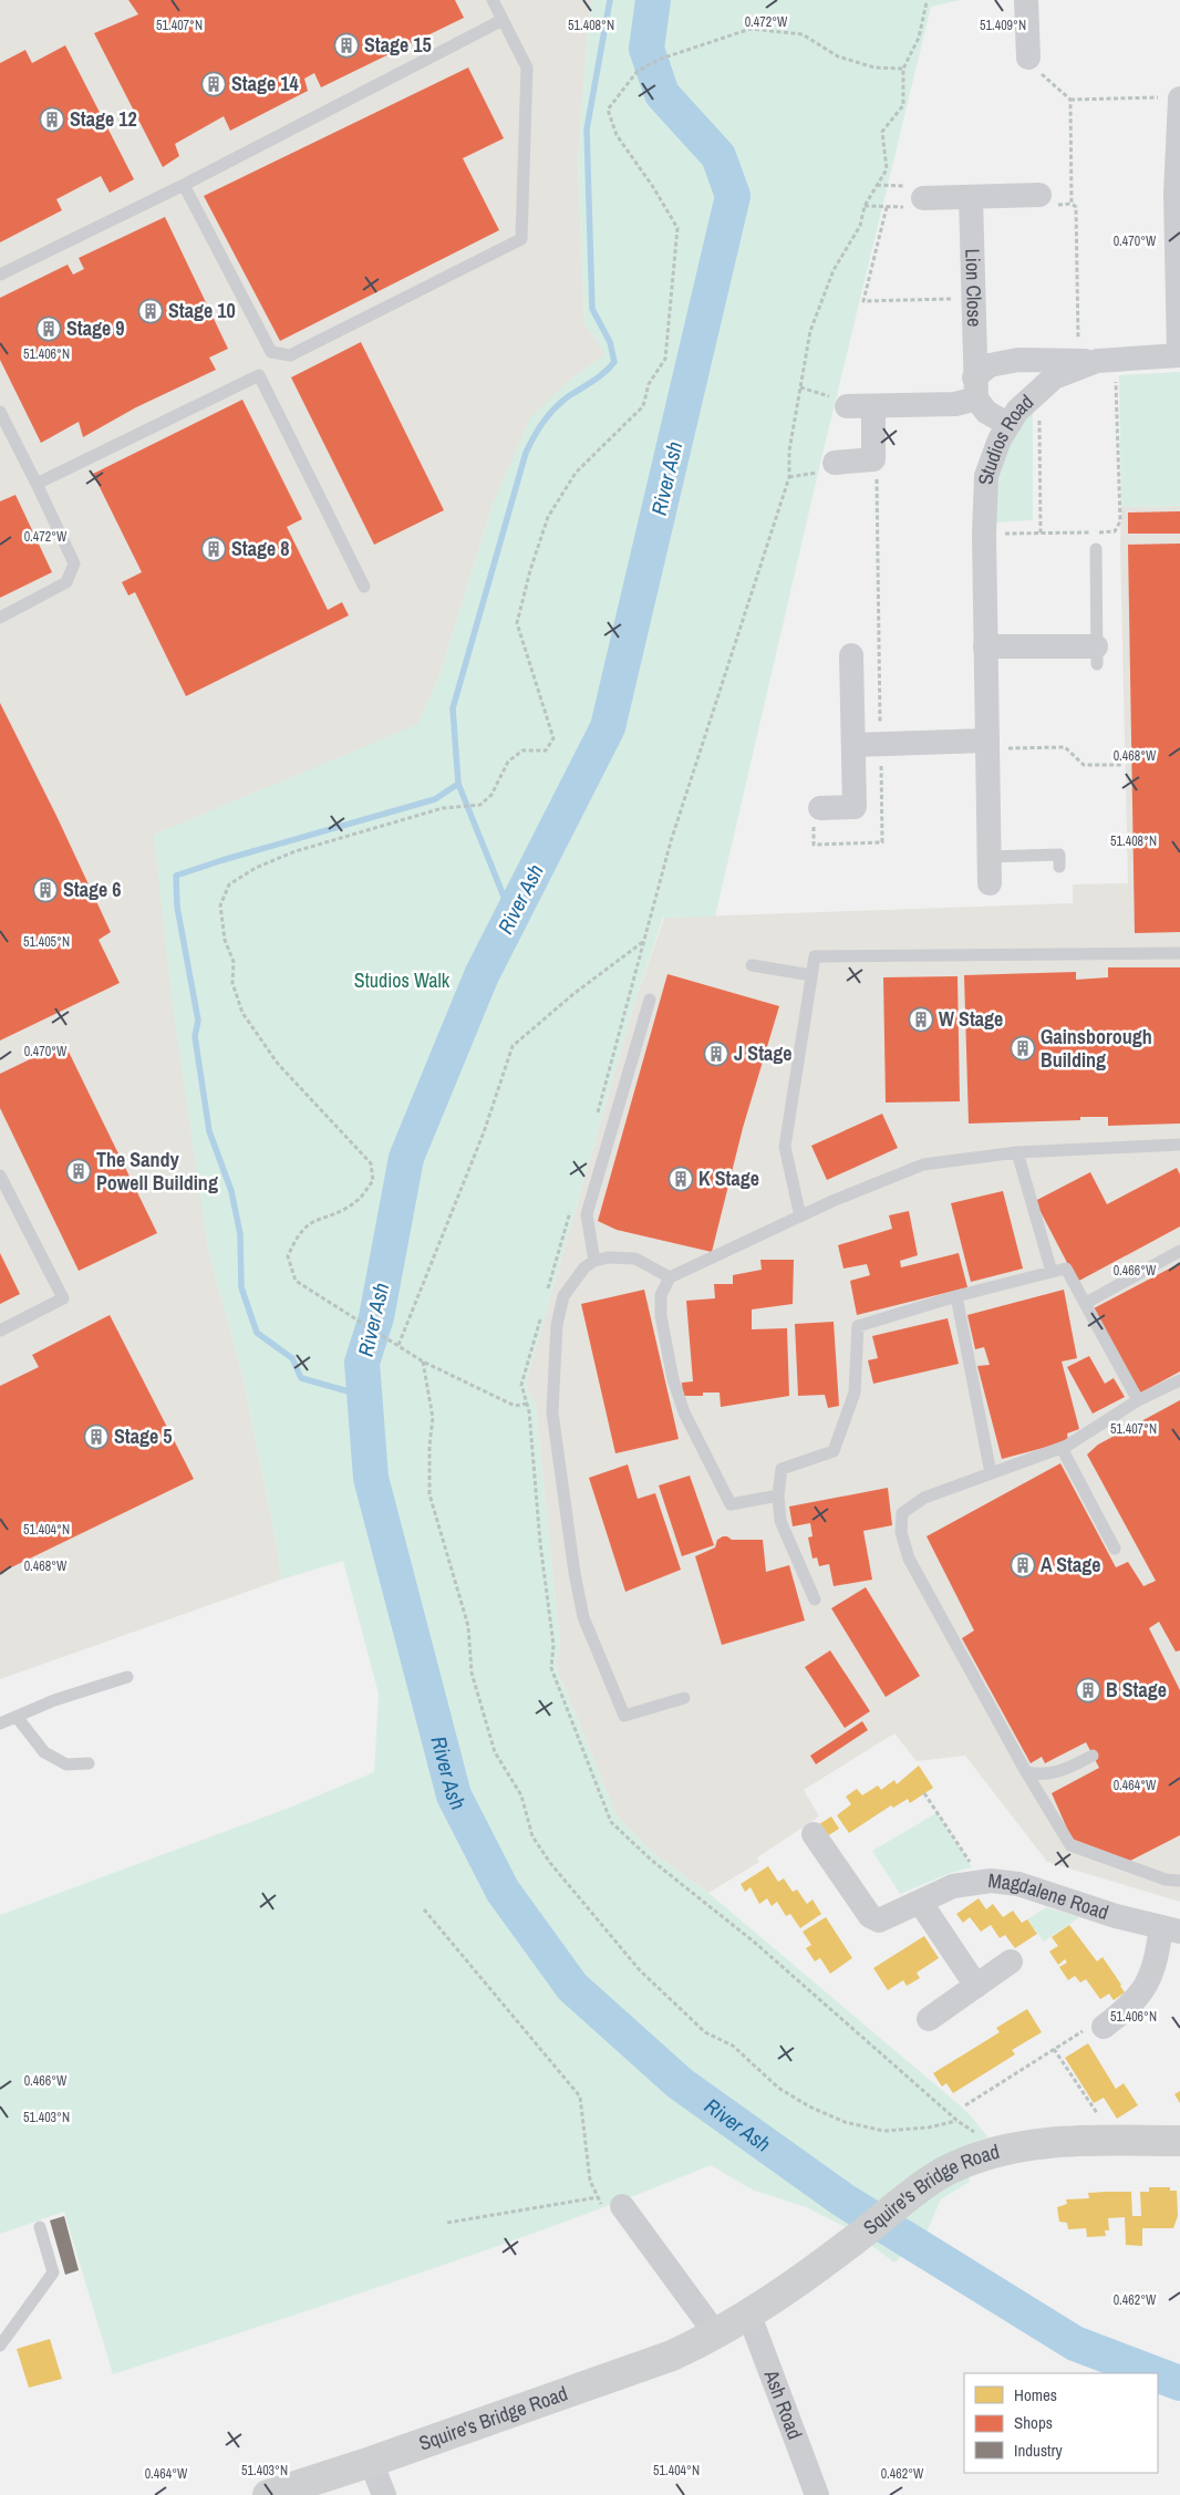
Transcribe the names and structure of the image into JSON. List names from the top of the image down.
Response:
{
  "streets": {
    "street": [
      "Lion Close",
      "Studios Road",
      "Magdalene Road",
      "Squire's Bridge Road",
      "Ash Road"
    ]
  },
  "crossings": [
    ["Squire's Bridge Road", "Ash Road"]
  ],
  "water": ["River Ash"],
  "parks": ["Studios Walk"],
  "places": {
    "building": [
      "Stage 15",
      "Stage 14",
      "Stage 12",
      "Stage 10",
      "Stage 9",
      "Stage 8",
      "Stage 6",
      "W Stage",
      "Gainsborough Building",
      "J Stage",
      "The Sandy Powell Building",
      "K Stage",
      "Stage 5",
      "A Stage",
      "B Stage"
    ]
  },
  "legend": ["Homes", "Shops", "Industry"],
  "coordinates": [
    "0.472°W",
    "51.407°N",
    "51.408°N",
    "51.409°N",
    "0.470°W",
    "51.406°N",
    "0.468°W",
    "51.405°N",
    "0.466°W",
    "51.404°N",
    "0.464°W",
    "51.403°N",
    "0.462°W"
  ]
}
